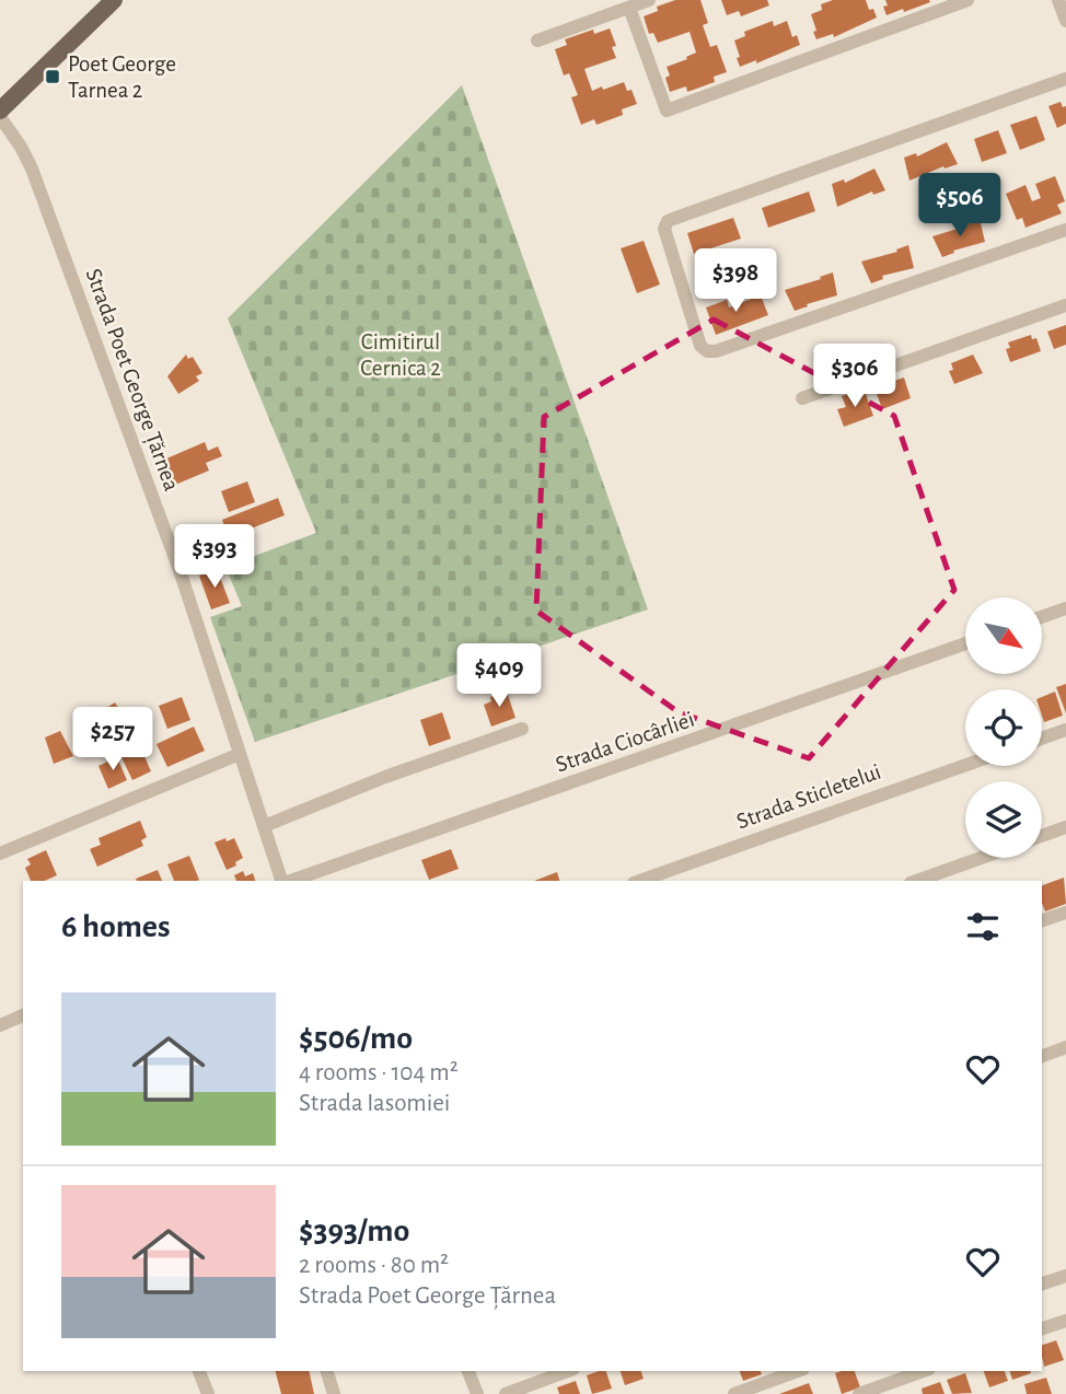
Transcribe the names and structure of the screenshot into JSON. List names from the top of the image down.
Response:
{
  "streets": {
    "street": ["Strada Poet George Țărnea", "Strada Ciocârliei", "Strada Sticletelui"]
  },
  "parks": ["Cimitirul Cernica 2"],
  "places": {
    "transit": ["Poet George Tarnea 2"]
  },
  "north": "bottom right",
  "page": {
    "price": [
      "$506",
      "$398",
      "$306",
      "$393",
      "$409",
      "$257"
    ],
    "heading": "6 homes",
    "list": [
      {
        "name": "$506/mo",
        "note": "4 rooms · 104 m² · Strada Iasomiei"
      },
      {
        "name": "$393/mo",
        "note": "2 rooms · 80 m² · Strada Poet George Țărnea"
      }
    ]
  }
}
